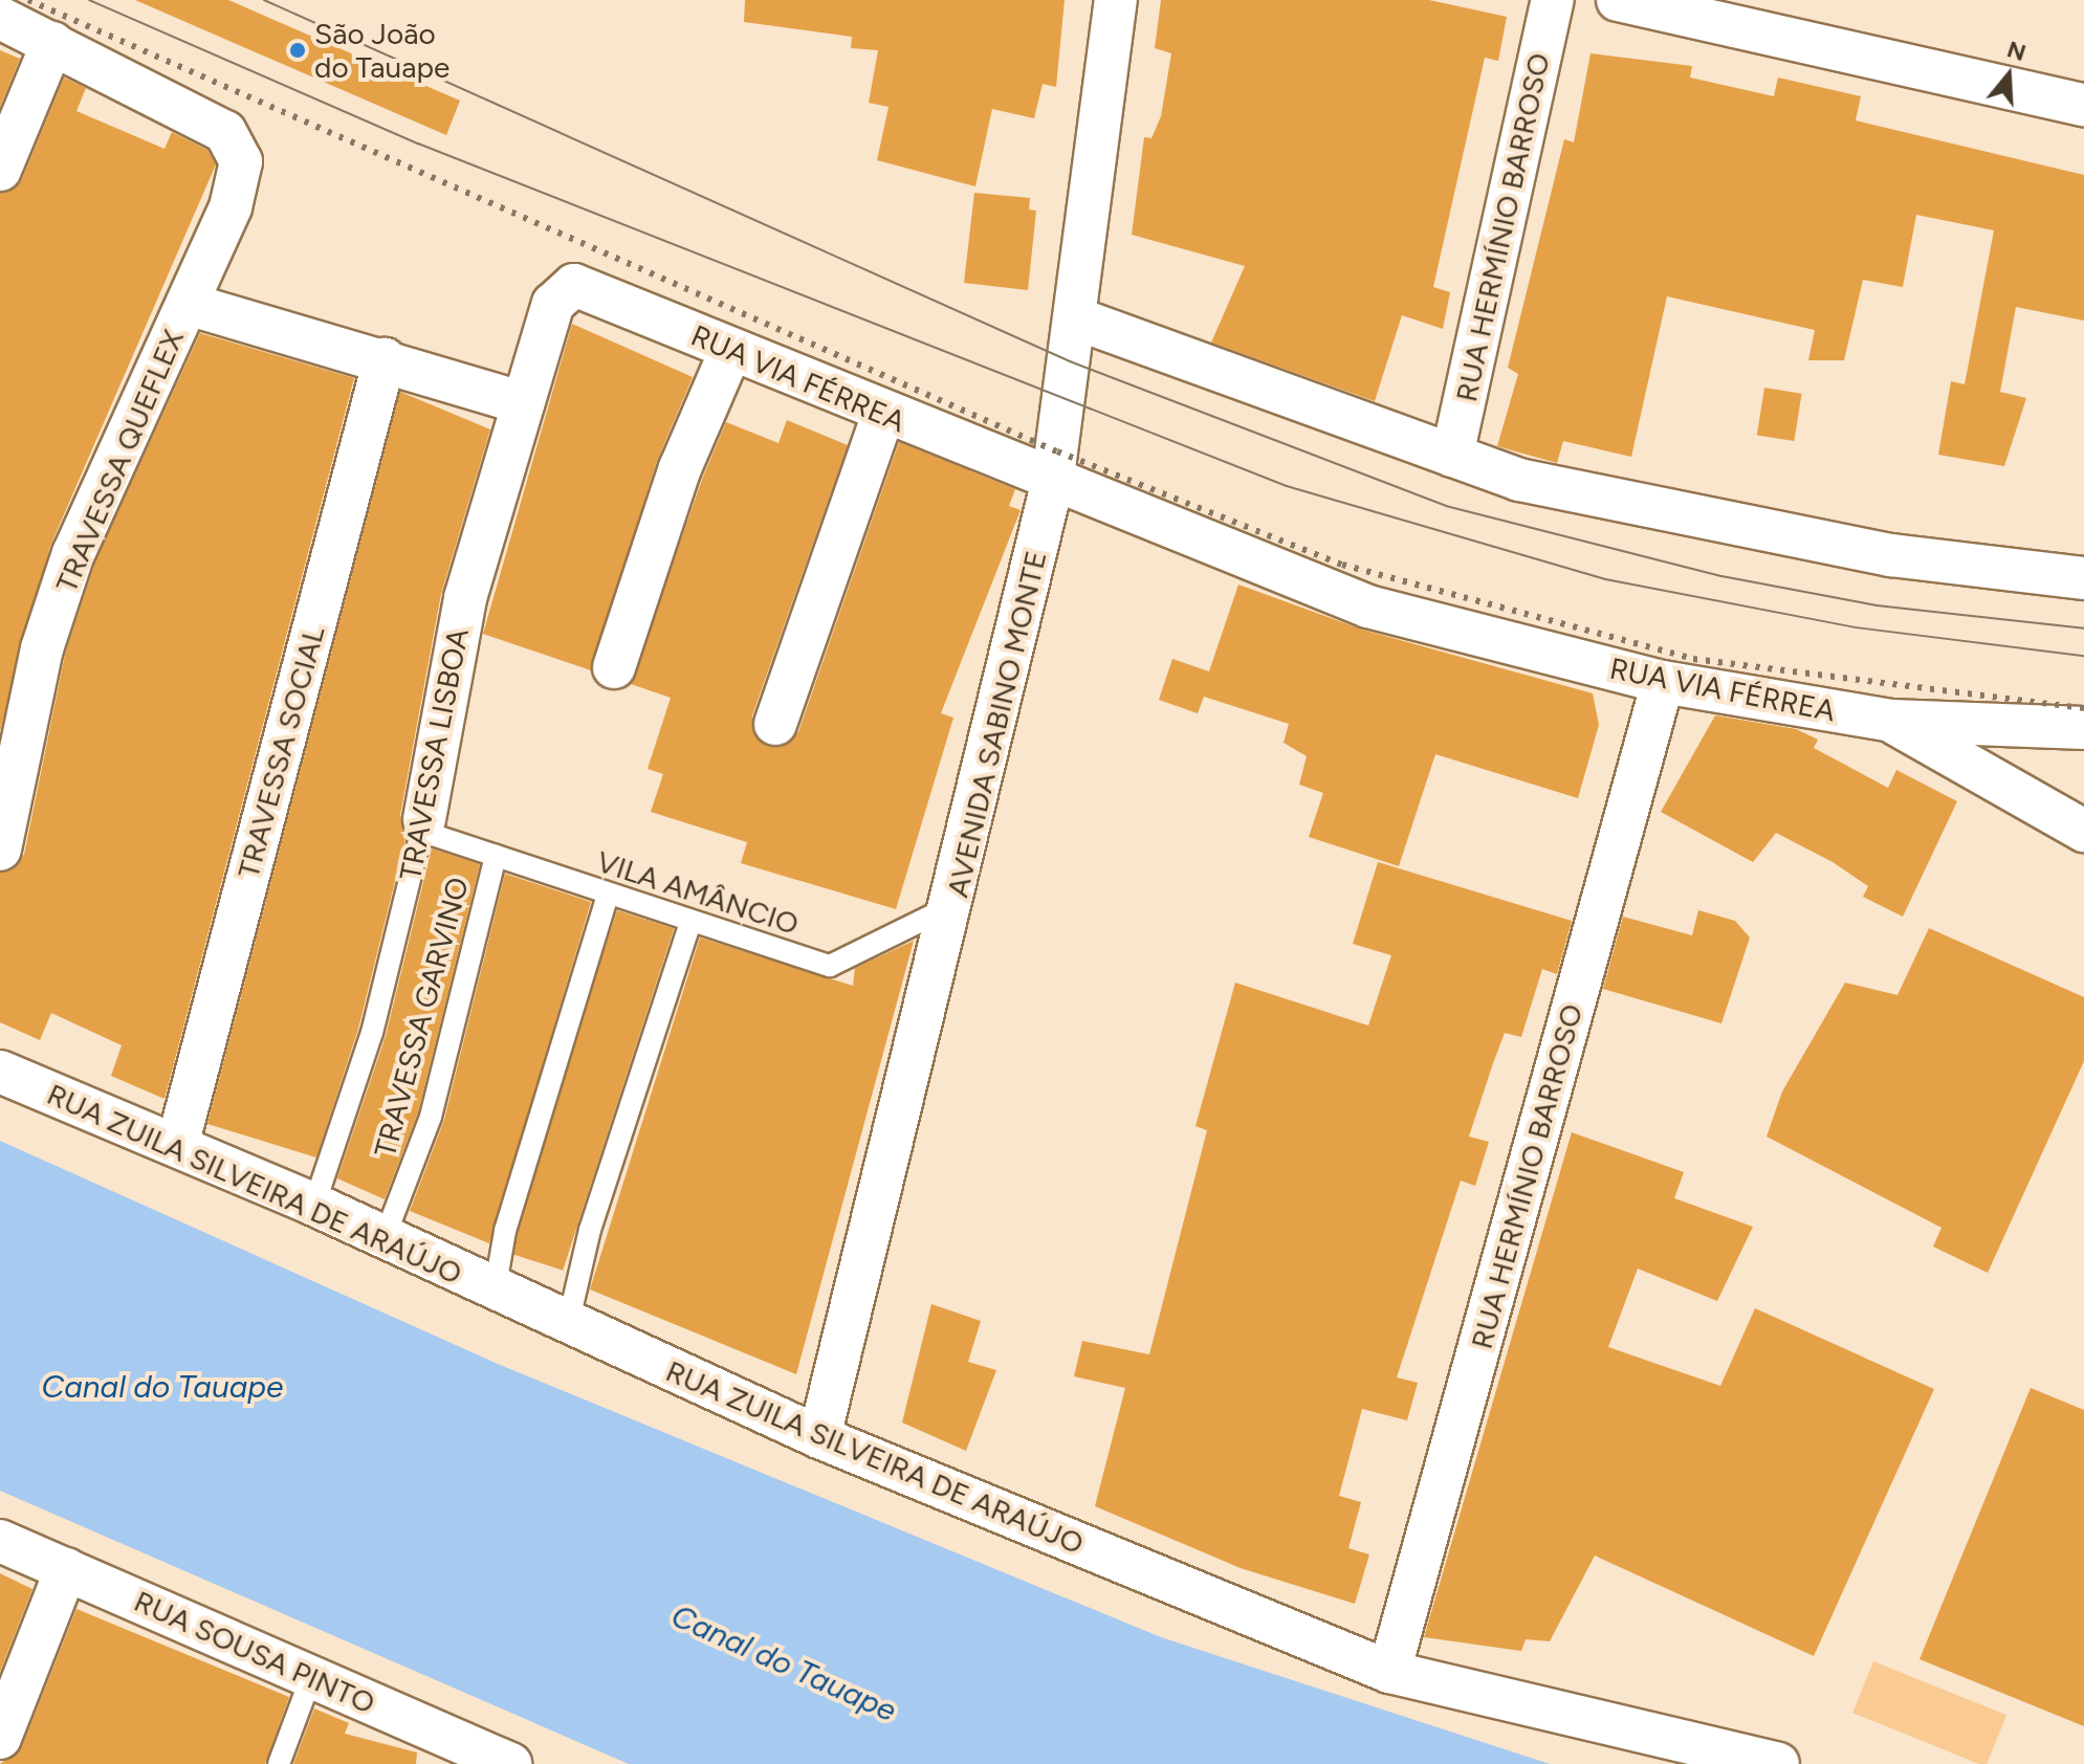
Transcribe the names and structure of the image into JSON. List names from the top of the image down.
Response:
{
  "streets": {
    "street": [
      "RUA HERMÍNIO BARROSO",
      "RUA VIA FÉRREA",
      "TRAVESSA QUEFLEX",
      "AVENIDA SABINO MONTE",
      "TRAVESSA SOCIAL",
      "TRAVESSA LISBOA",
      "RUA ZUILA SILVEIRA DE ARAÚJO",
      "RUA SOUSA PINTO"
    ],
    "lane": ["VILA AMÂNCIO", "TRAVESSA GARVINO"]
  },
  "crossings": [
    ["RUA HERMÍNIO BARROSO", "RUA VIA FÉRREA"],
    ["RUA HERMÍNIO BARROSO", "RUA ZUILA SILVEIRA DE ARAÚJO"],
    ["RUA VIA FÉRREA", "AVENIDA SABINO MONTE"],
    ["RUA VIA FÉRREA", "TRAVESSA LISBOA"],
    ["AVENIDA SABINO MONTE", "VILA AMÂNCIO"],
    ["AVENIDA SABINO MONTE", "RUA ZUILA SILVEIRA DE ARAÚJO"],
    ["TRAVESSA SOCIAL", "RUA ZUILA SILVEIRA DE ARAÚJO"],
    ["TRAVESSA LISBOA", "VILA AMÂNCIO"],
    ["TRAVESSA LISBOA", "RUA ZUILA SILVEIRA DE ARAÚJO"],
    ["VILA AMÂNCIO", "TRAVESSA GARVINO"],
    ["TRAVESSA GARVINO", "RUA ZUILA SILVEIRA DE ARAÚJO"]
  ],
  "water": ["Canal do Tauape"],
  "places": ["São João do Tauape"],
  "north": "top"
}
